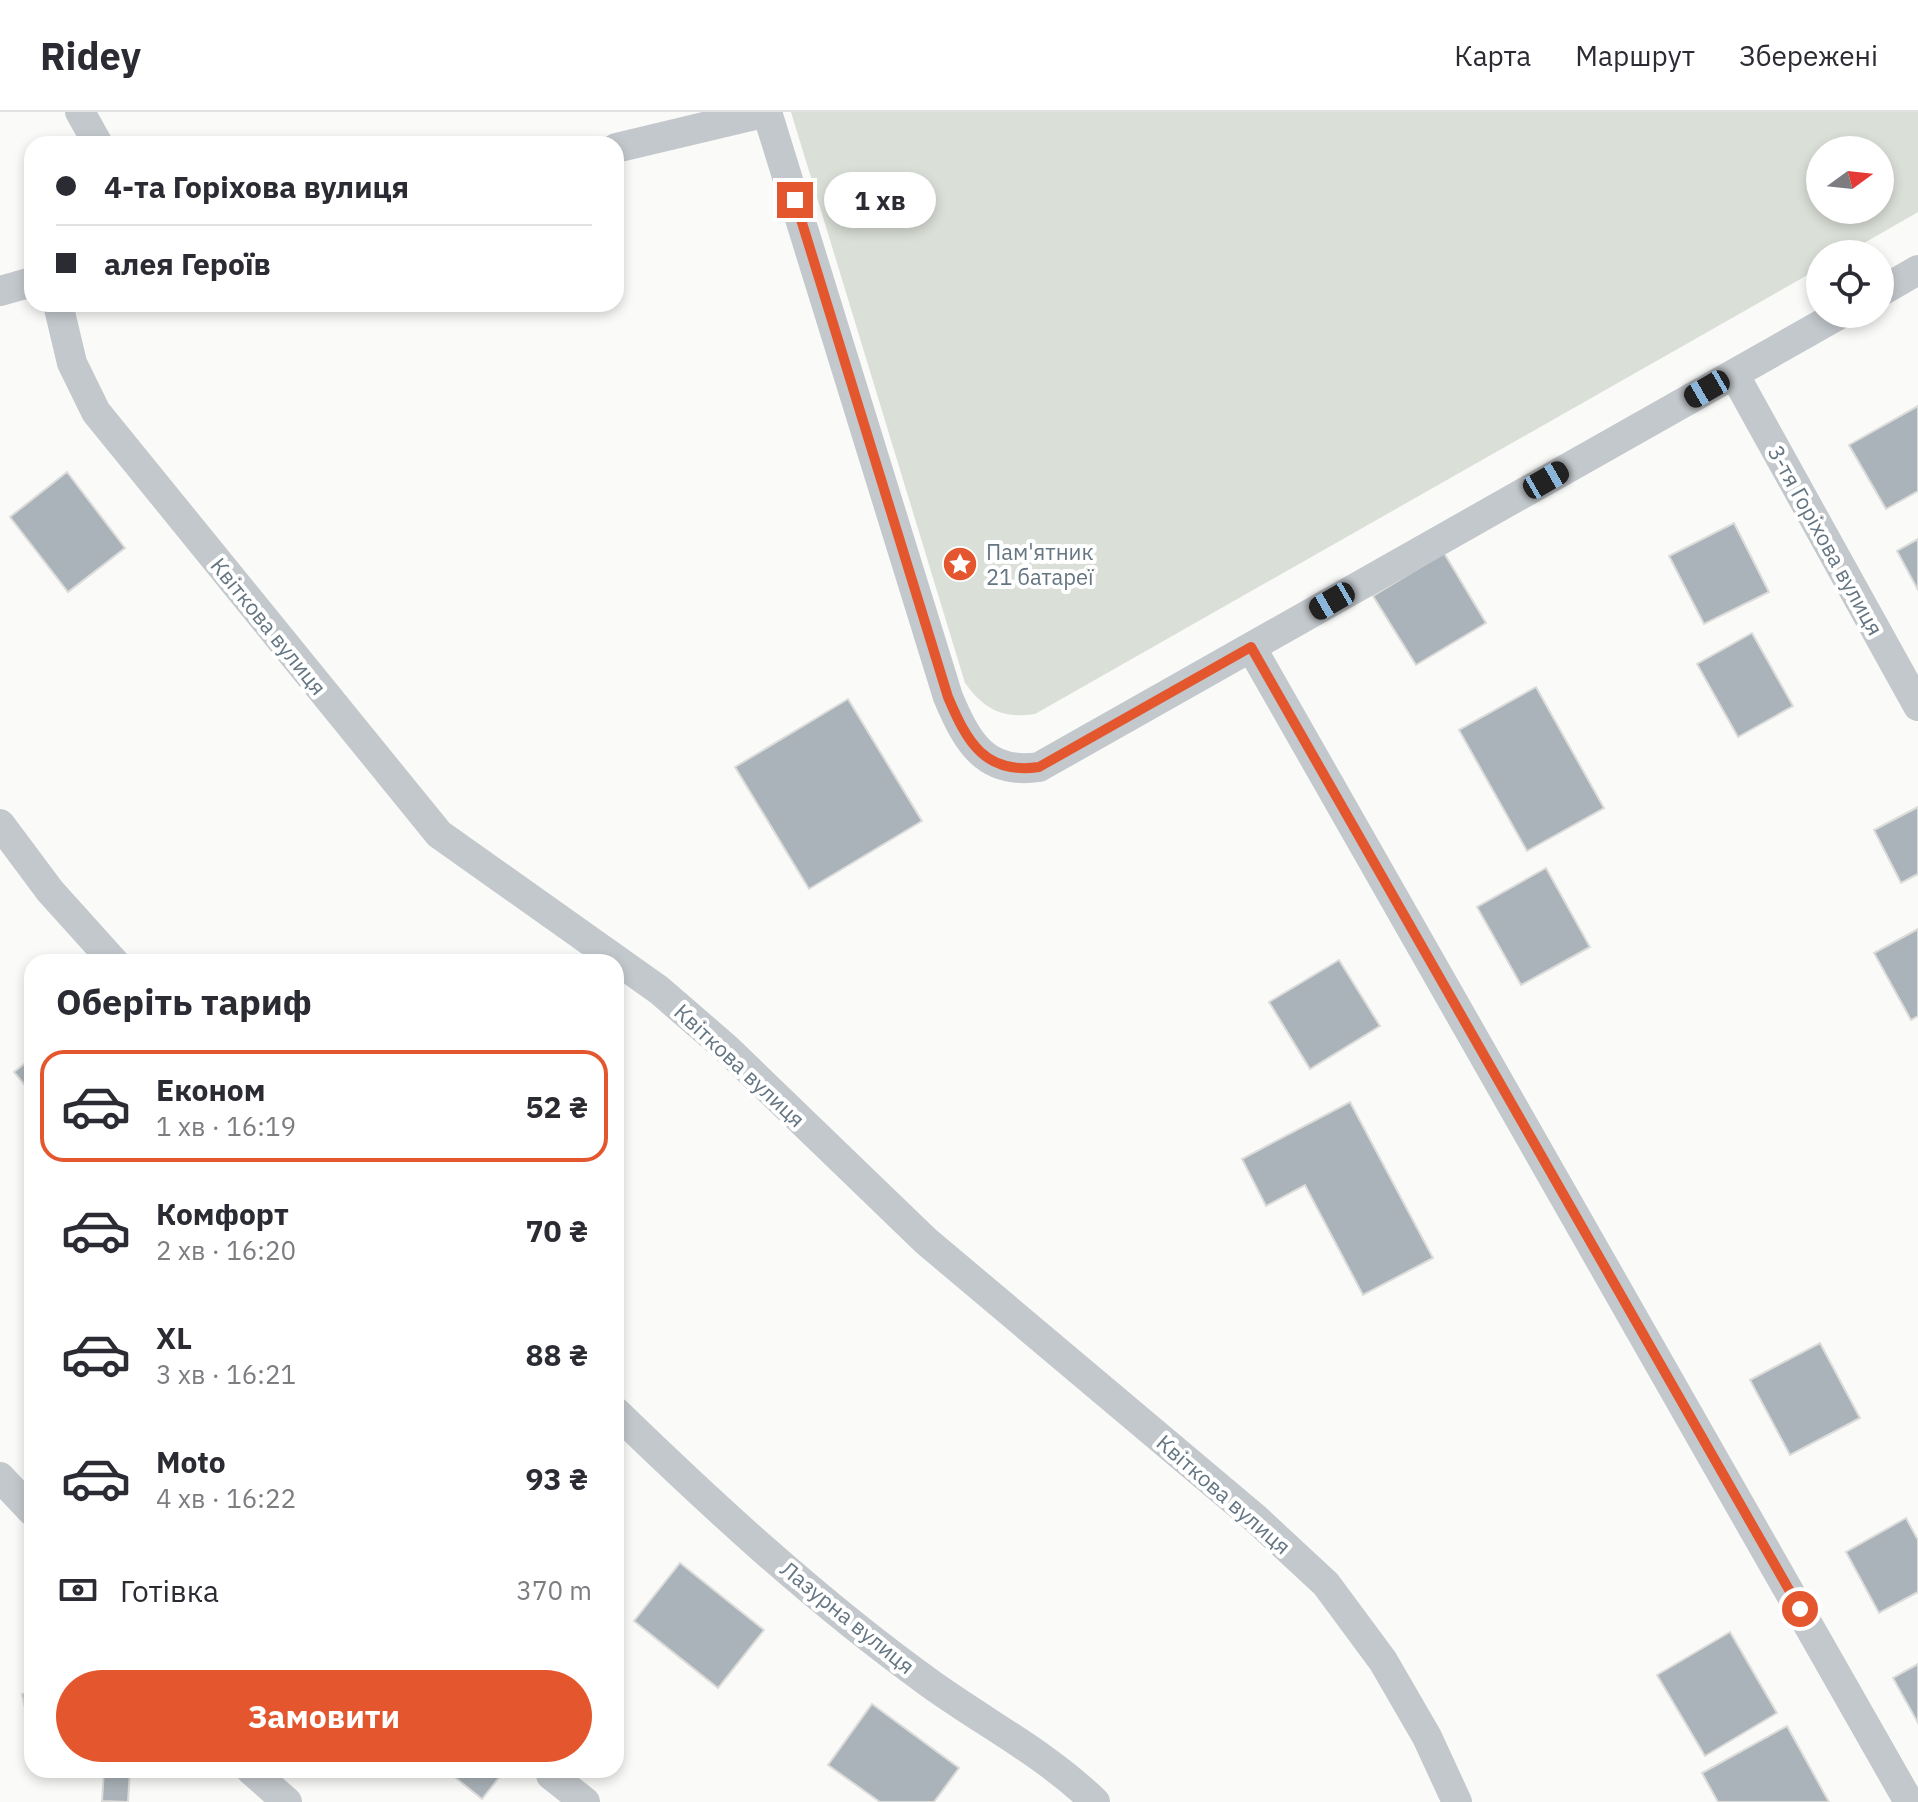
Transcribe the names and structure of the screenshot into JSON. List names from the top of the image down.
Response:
{
  "streets": {
    "street": ["3-тя Горіхова вулиця", "Квіткова вулиця", "Лазурна вулиця"]
  },
  "places": {
    "place": ["Пам'ятник 21 батареї"]
  },
  "north": "right",
  "page": {
    "header": "Ridey",
    "nav": ["Карта", "Маршрут", "Збережені"],
    "banner": ["4-та Горіхова вулиця", "алея Героїв"],
    "bubble": "1 хв",
    "heading": "Оберіть тариф",
    "list": [
      {
        "name": "Економ",
        "note": "1 хв · 16:19",
        "value": "52 ₴"
      },
      {
        "name": "Комфорт",
        "note": "2 хв · 16:20",
        "value": "70 ₴"
      },
      {
        "name": "XL",
        "note": "3 хв · 16:21",
        "value": "88 ₴"
      },
      {
        "name": "Moto",
        "note": "4 хв · 16:22",
        "value": "93 ₴"
      }
    ],
    "pay": ["Готівка", "370 m"],
    "buttons": "Замовити"
  }
}
